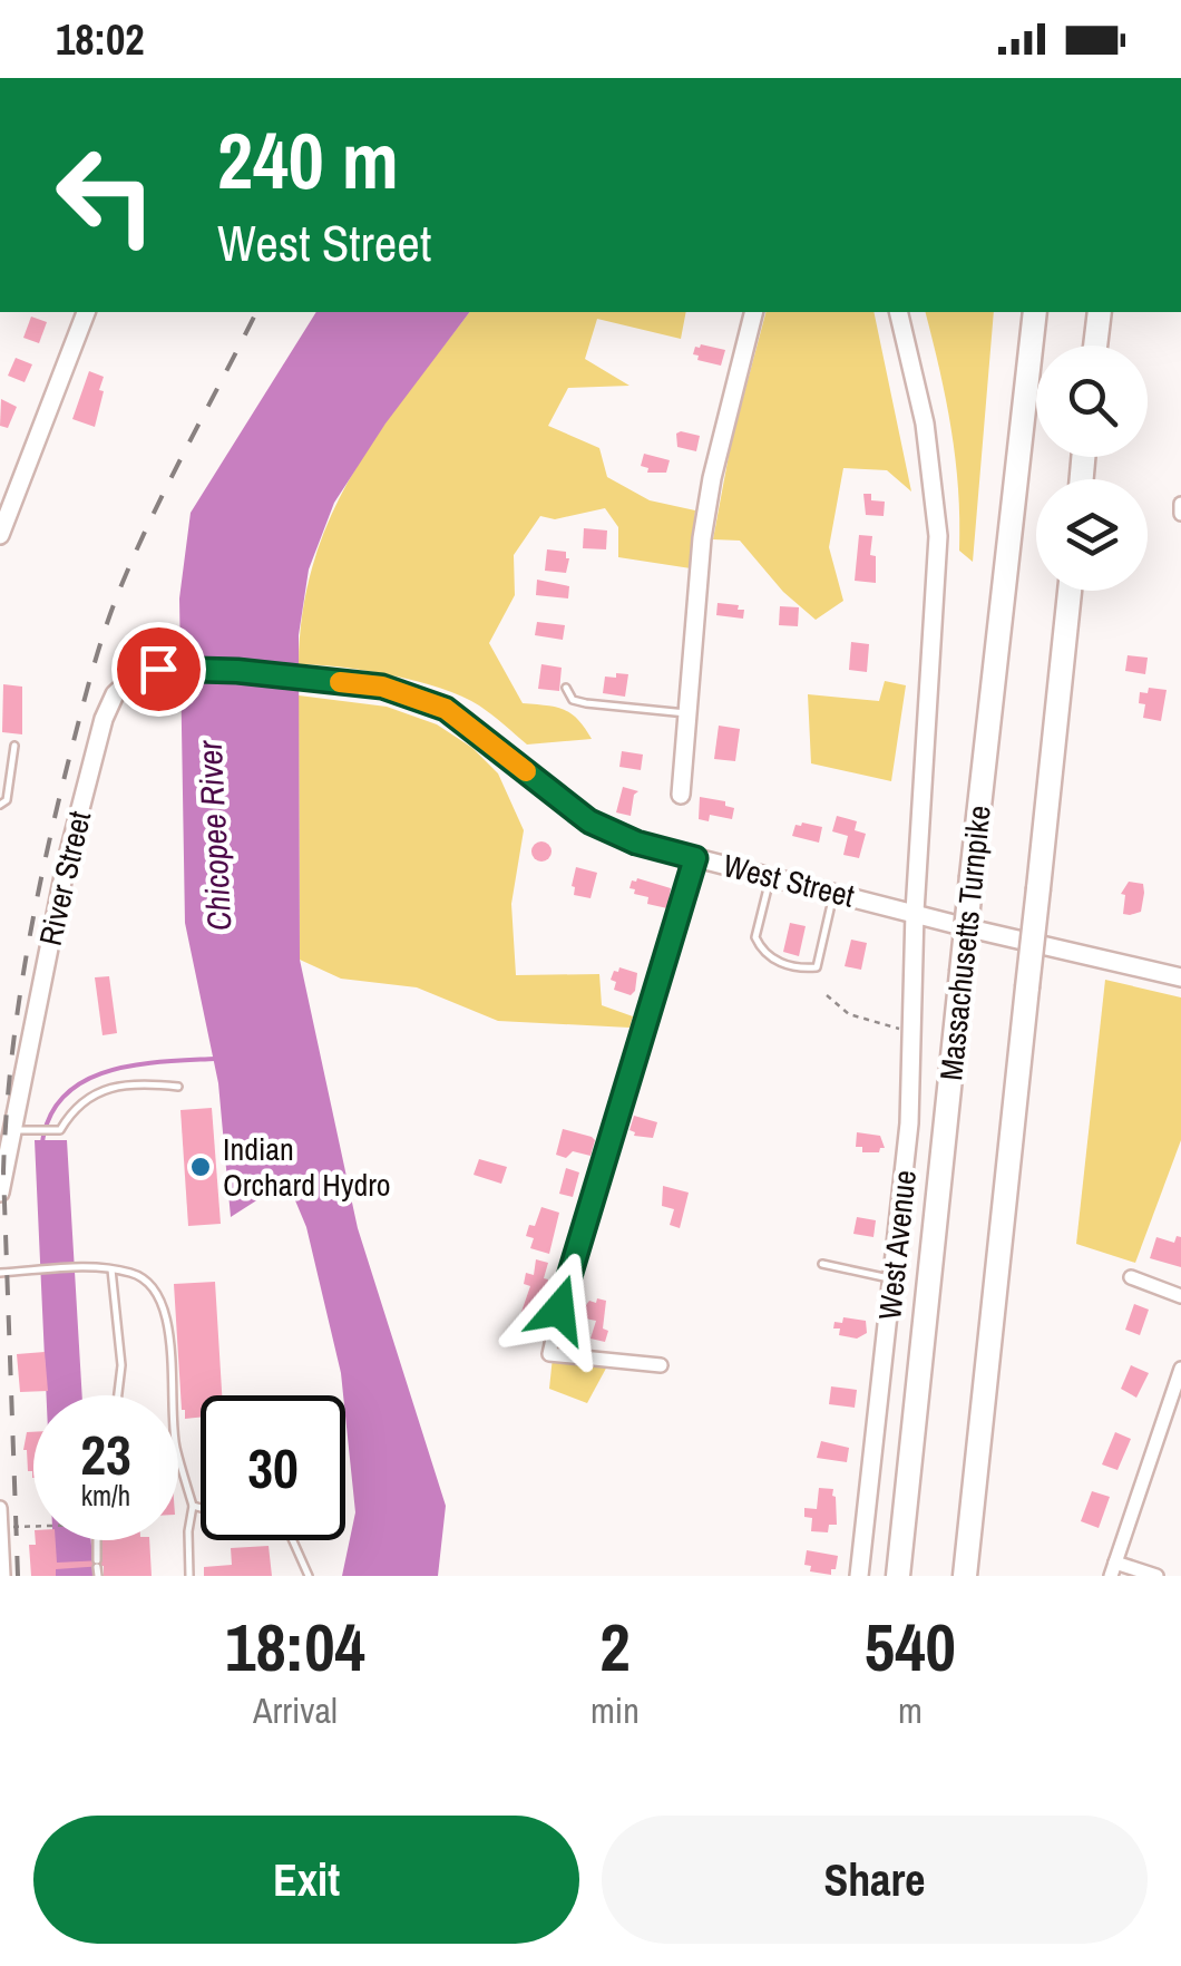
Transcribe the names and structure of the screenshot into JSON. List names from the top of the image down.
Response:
{
  "streets": {
    "highway": ["Massachusetts Turnpike"],
    "main road": ["River Street", "West Street", "West Avenue"]
  },
  "crossings": [
    ["River Street", "West Street"],
    ["West Street", "West Avenue"]
  ],
  "water": ["Chicopee River"],
  "places": ["Indian Orchard Hydro"],
  "page": {
    "status": "18:02",
    "turn": ["240 m", "West Street"],
    "speed": "23 km/h",
    "limit": "30",
    "eta": [
      "18:04",
      "Arrival",
      "2",
      "min",
      "540",
      "m"
    ],
    "buttons": ["Exit", "Share"]
  }
}
